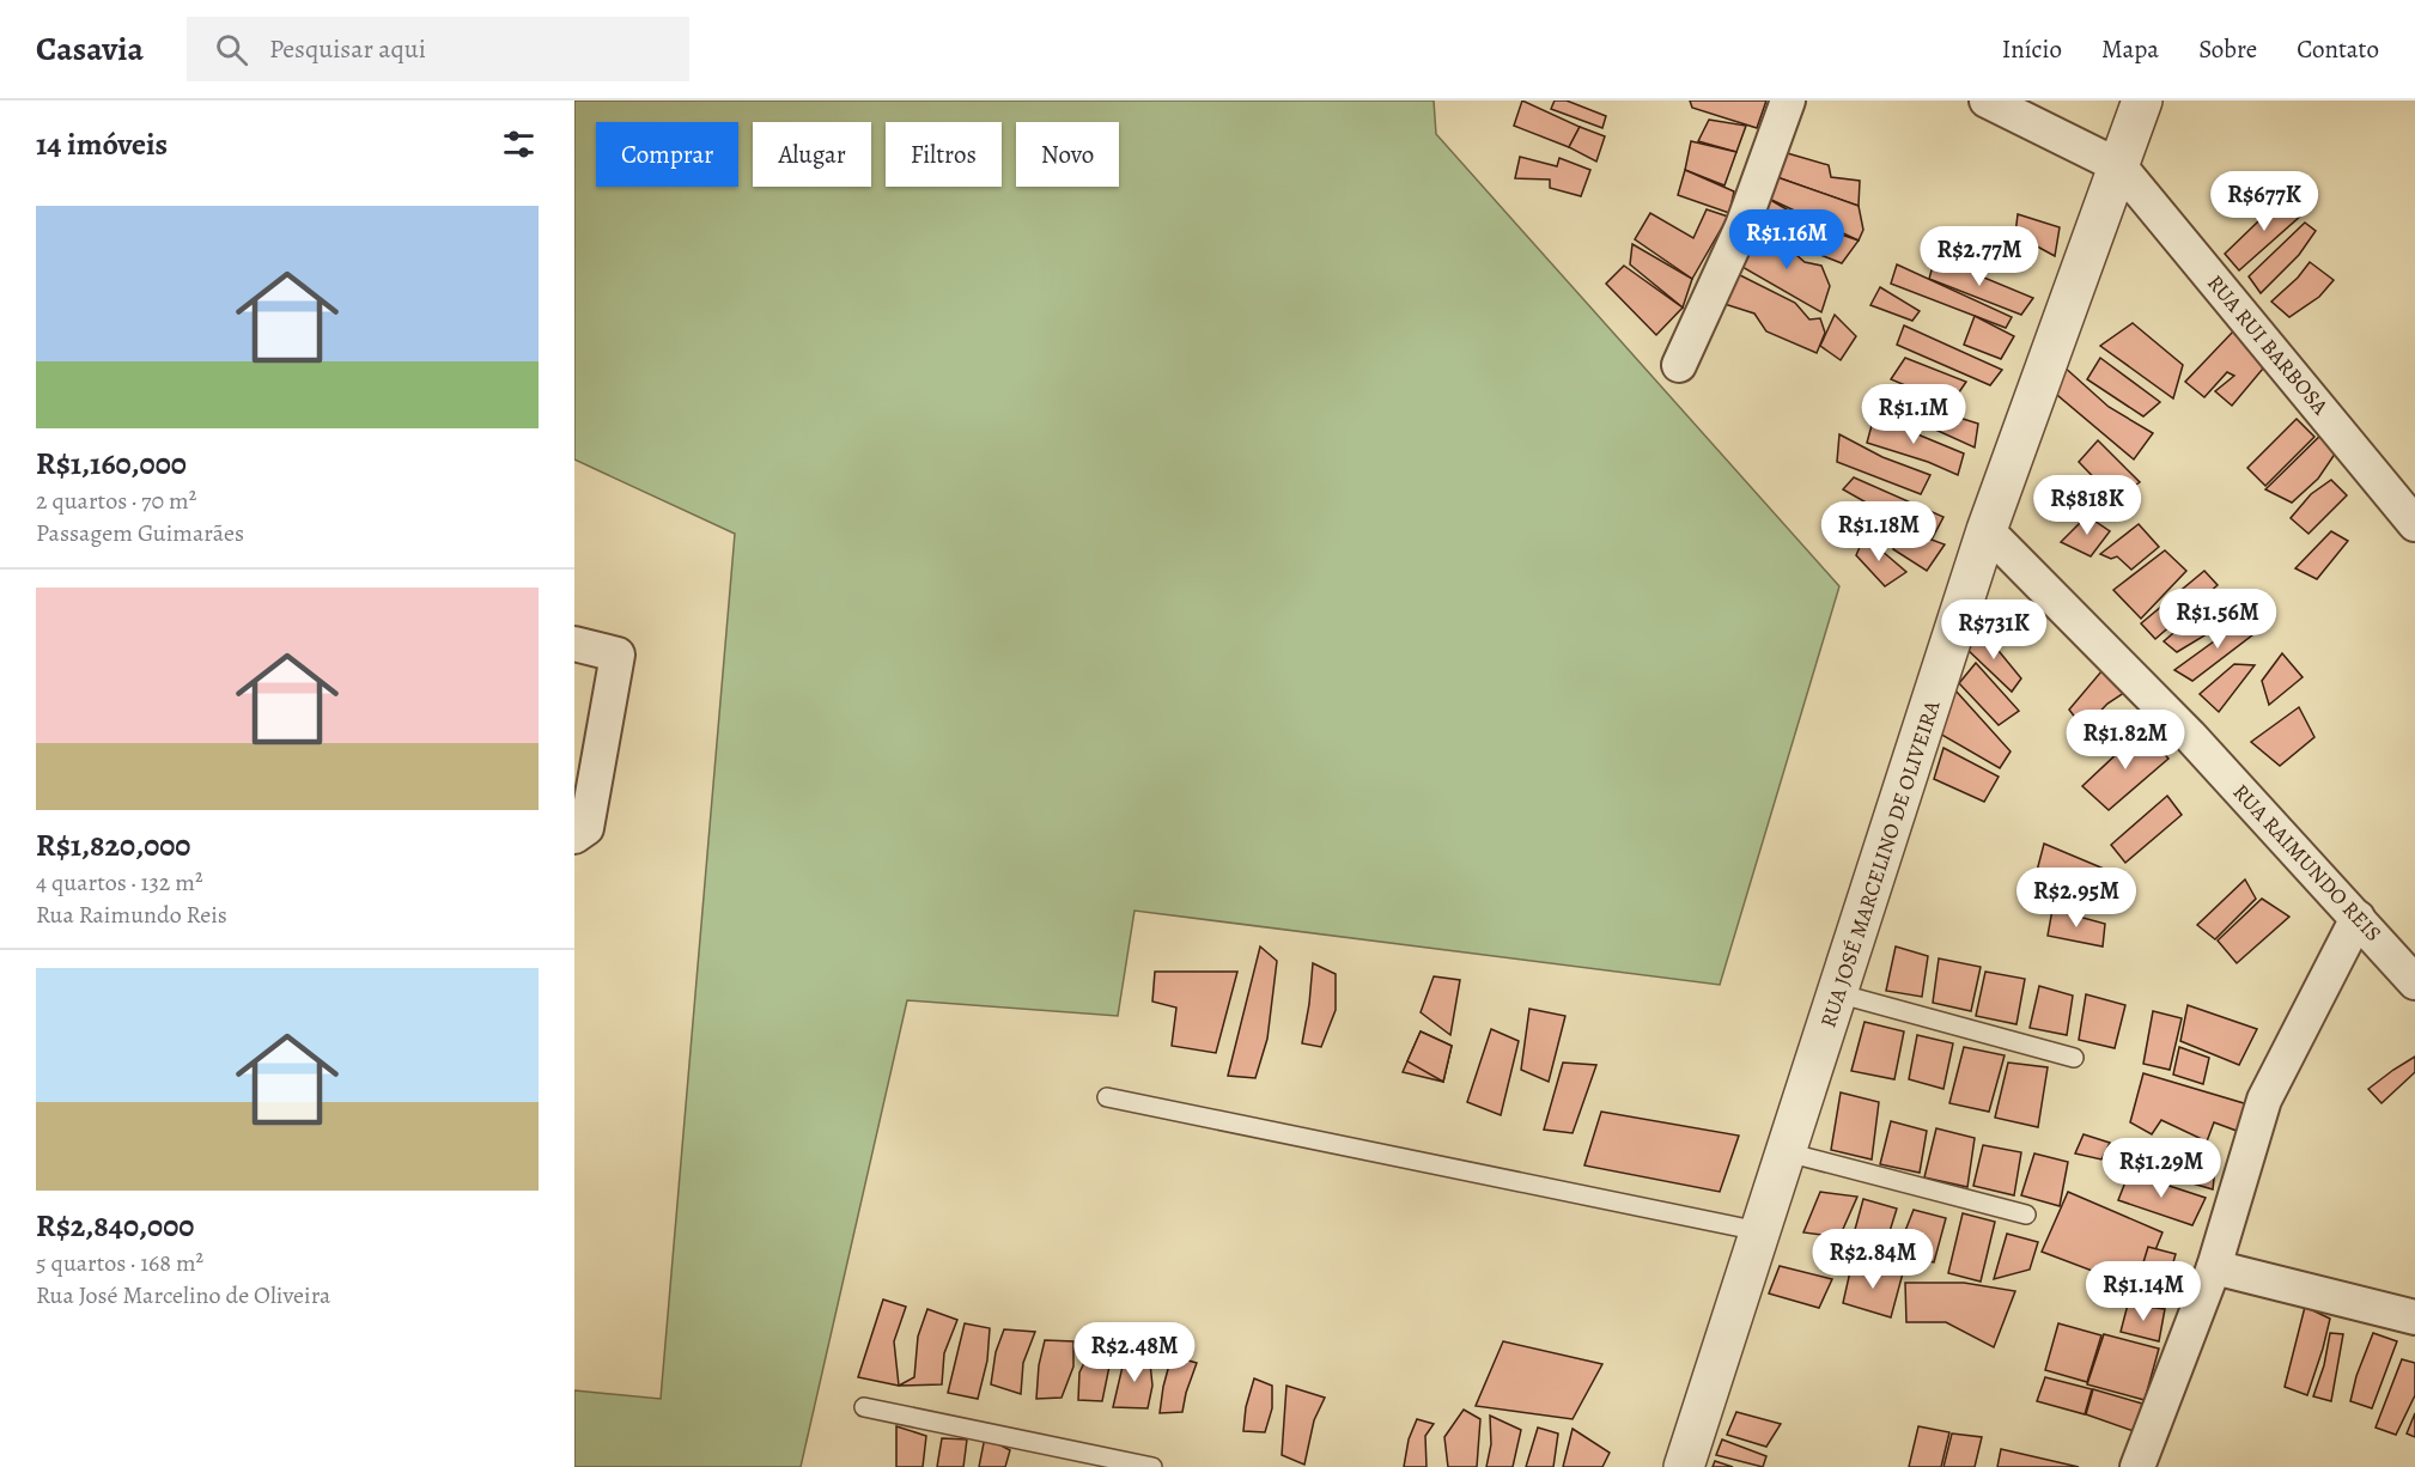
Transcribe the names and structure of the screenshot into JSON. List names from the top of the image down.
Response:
{
  "streets": {
    "street": ["RUA RUI BARBOSA", "RUA RAIMUNDO REIS", "RUA JOSÉ MARCELINO DE OLIVEIRA"]
  },
  "crossings": [
    ["RUA RUI BARBOSA", "RUA JOSÉ MARCELINO DE OLIVEIRA"],
    ["RUA RAIMUNDO REIS", "RUA JOSÉ MARCELINO DE OLIVEIRA"]
  ],
  "page": {
    "header": "Casavia",
    "search": "Pesquisar aqui",
    "nav": [
      "Início",
      "Mapa",
      "Sobre",
      "Contato"
    ],
    "heading": "14 imóveis",
    "chip": [
      "Comprar",
      "Alugar",
      "Filtros",
      "Novo"
    ],
    "price": [
      "R$677K",
      "R$1.16M",
      "R$2.77M",
      "R$1.1M",
      "R$818K",
      "R$1.18M",
      "R$1.56M",
      "R$731K",
      "R$1.82M",
      "R$2.95M",
      "R$1.29M",
      "R$2.84M",
      "R$1.14M",
      "R$2.48M"
    ],
    "list": [
      {
        "name": "R$1,160,000",
        "note": "2 quartos · 70 m² · Passagem Guimarães"
      },
      {
        "name": "R$1,820,000",
        "note": "4 quartos · 132 m² · Rua Raimundo Reis"
      },
      {
        "name": "R$2,840,000",
        "note": "5 quartos · 168 m² · Rua José Marcelino de Oliveira"
      }
    ]
  }
}
